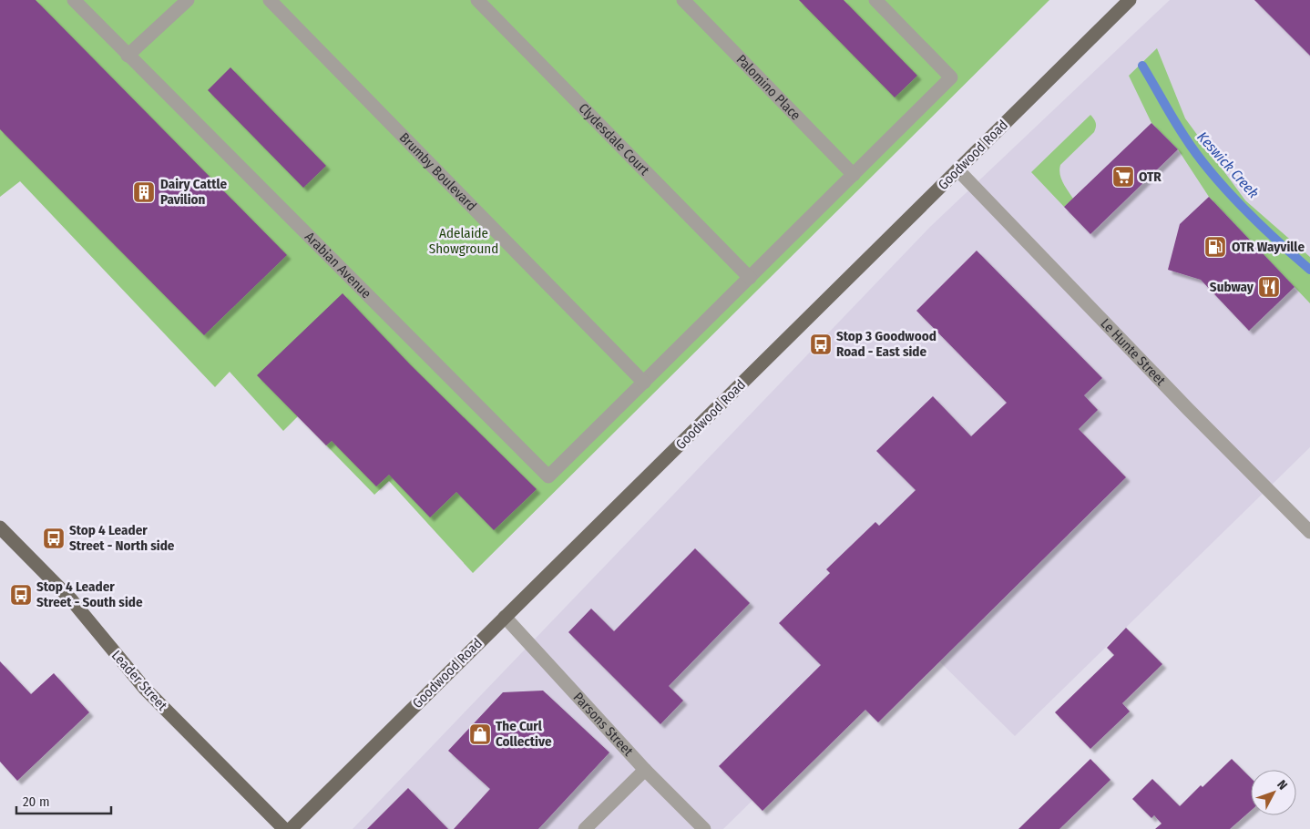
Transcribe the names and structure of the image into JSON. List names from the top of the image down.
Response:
{
  "streets": {
    "main road": ["Goodwood Road", "Leader Street"],
    "street": [
      "Palomino Place",
      "Clydesdale Court",
      "Brumby Boulevard",
      "Arabian Avenue",
      "Le Hunte Street",
      "Parsons Street"
    ]
  },
  "crossings": [
    ["Goodwood Road", "Le Hunte Street"],
    ["Goodwood Road", "Parsons Street"],
    ["Brumby Boulevard", "Arabian Avenue"]
  ],
  "water": ["Keswick Creek"],
  "parks": ["Adelaide Showground"],
  "places": {
    "supermarket": ["OTR"],
    "building": ["Dairy Cattle Pavilion"],
    "fuel station": ["OTR Wayville"],
    "restaurant": ["Subway"],
    "bus stop": ["Stop 3 Goodwood Road - East side", "Stop 4 Leader Street - North side", "Stop 4 Leader Street - South side"],
    "shop": ["The Curl Collective"]
  },
  "scale_bar": "20 m",
  "north": "top right"
}
